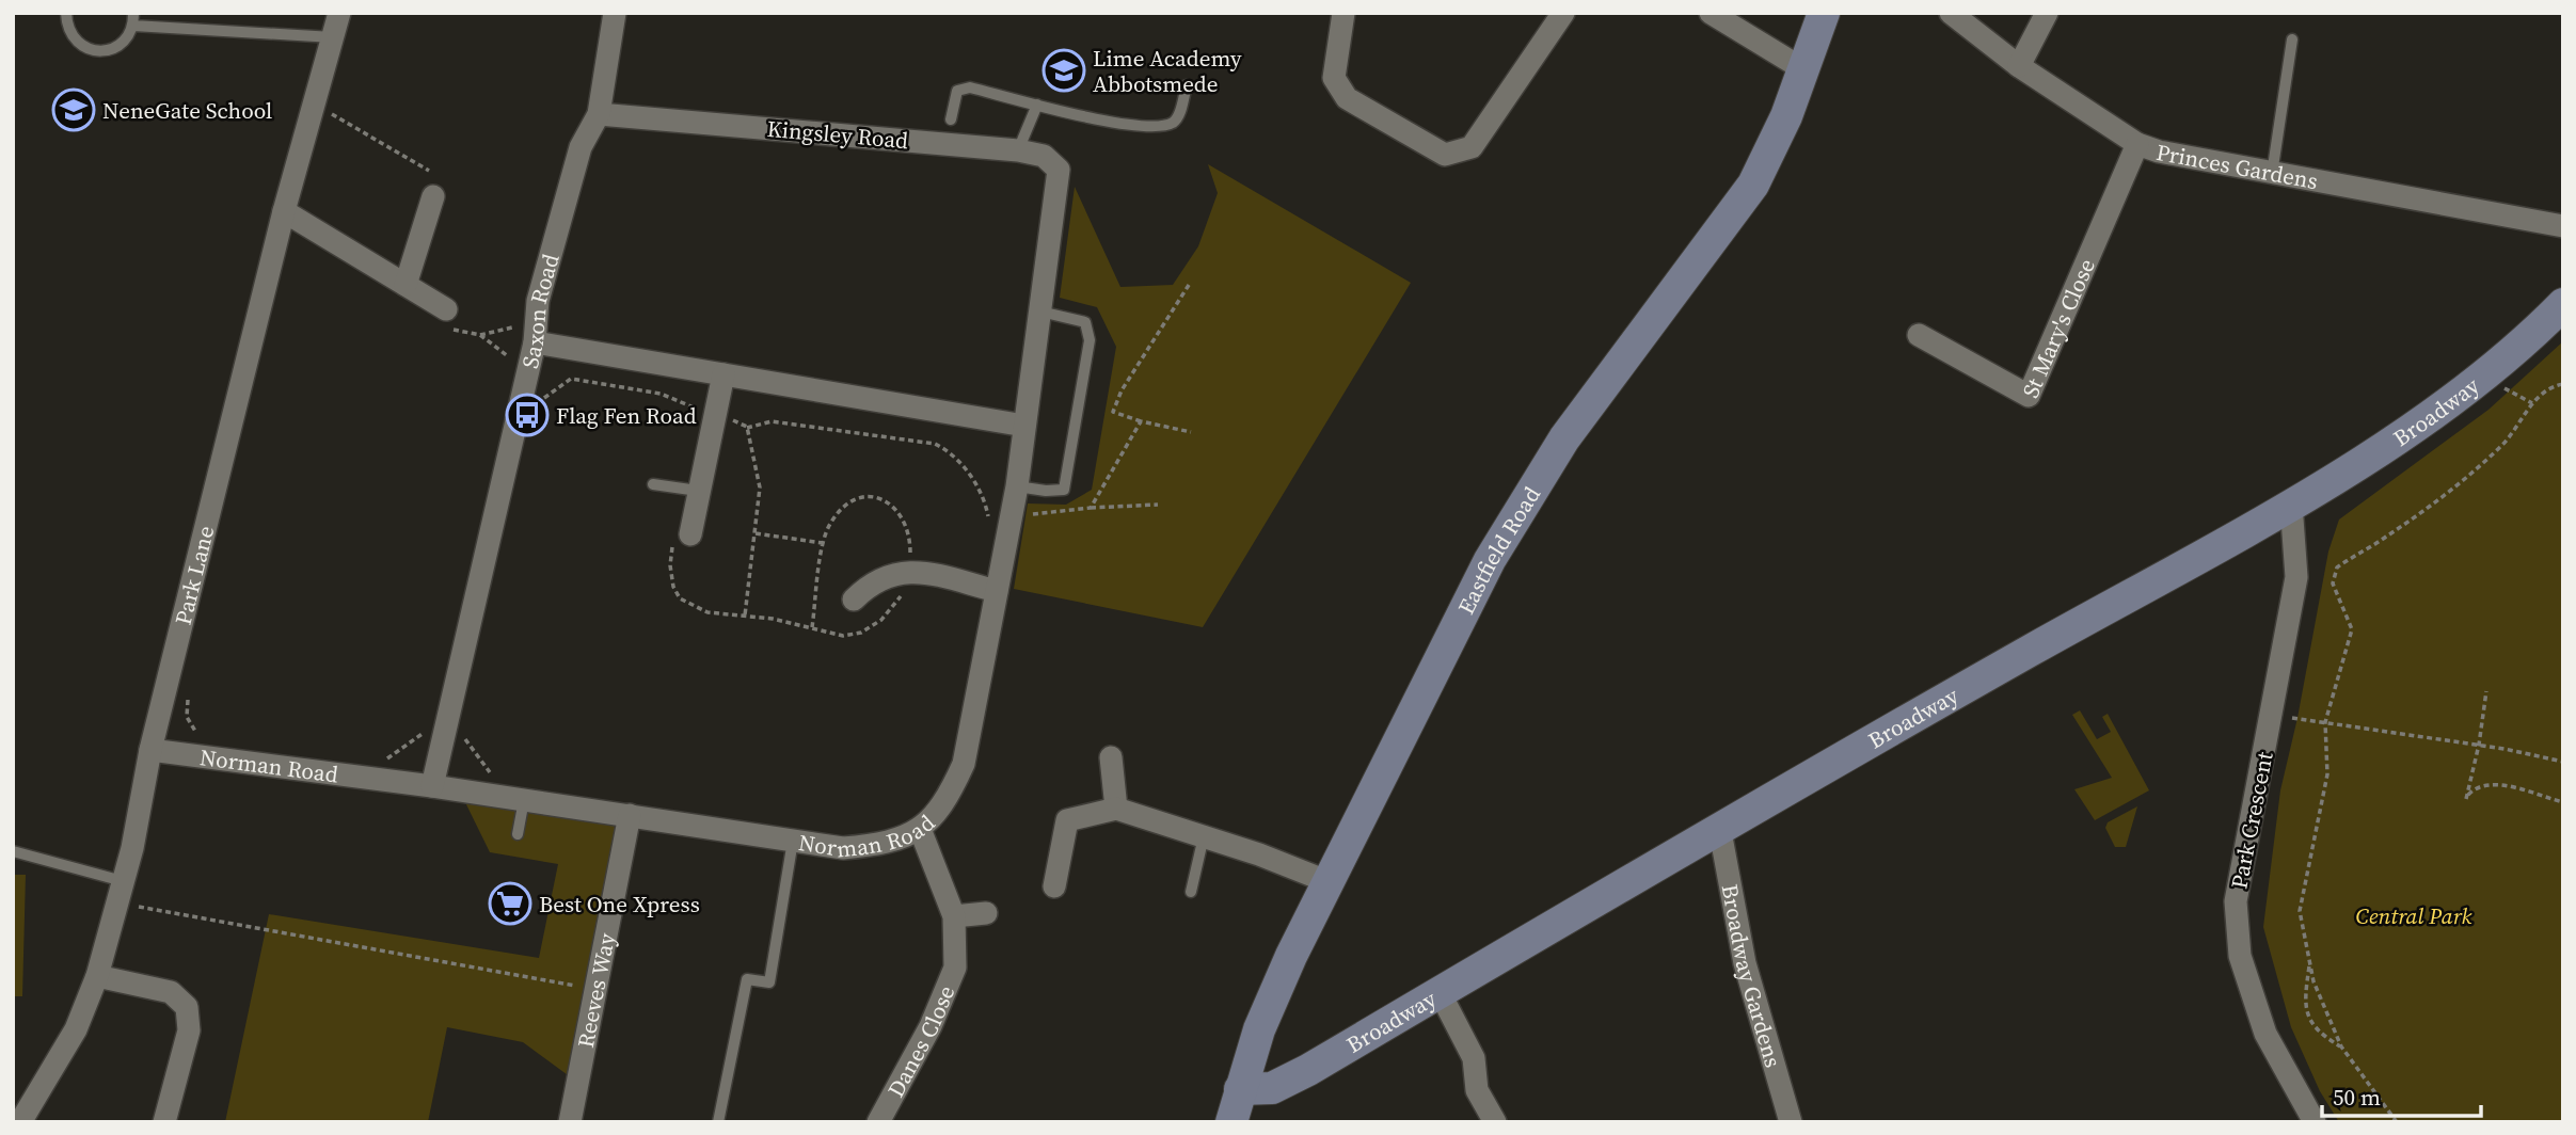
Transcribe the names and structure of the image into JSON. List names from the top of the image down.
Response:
{
  "streets": {
    "street": [
      "Kingsley Road",
      "Princes Gardens",
      "Saxon Road",
      "St Mary's Close",
      "Broadway",
      "Eastfield Road",
      "Park Lane",
      "Norman Road",
      "Park Crescent",
      "Broadway Gardens",
      "Reeves Way",
      "Danes Close"
    ]
  },
  "crossings": [
    ["Kingsley Road", "Saxon Road"],
    ["Kingsley Road", "Norman Road"],
    ["Princes Gardens", "St Mary's Close"],
    ["Saxon Road", "Norman Road"],
    ["Broadway", "Eastfield Road"],
    ["Broadway", "Park Crescent"],
    ["Broadway", "Broadway Gardens"],
    ["Park Lane", "Norman Road"],
    ["Norman Road", "Reeves Way"],
    ["Norman Road", "Danes Close"]
  ],
  "parks": ["Central Park"],
  "places": {
    "school or university": ["Lime Academy Abbotsmede", "NeneGate School"],
    "bus stop": ["Flag Fen Road"],
    "supermarket": ["Best One Xpress"]
  },
  "scale_bar": "50 m"
}
